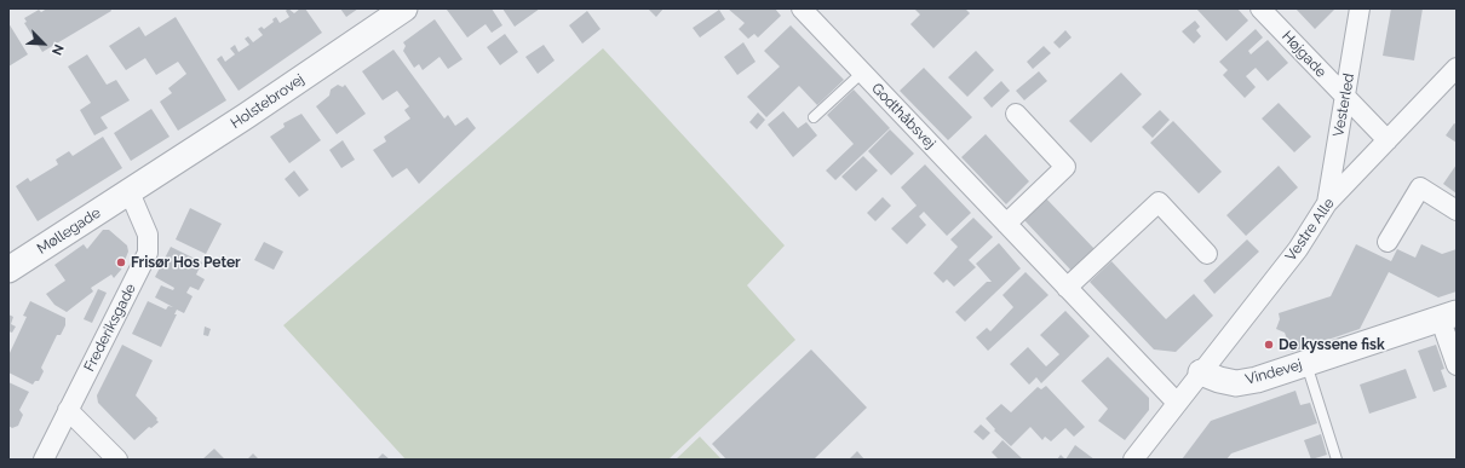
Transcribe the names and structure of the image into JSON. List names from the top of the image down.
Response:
{
  "streets": {
    "street": [
      "Højgade",
      "Holstebrovej",
      "Vesterled",
      "Godthåbsvej",
      "Vestre Alle",
      "Møllegade",
      "Frederiksgade",
      "Vindevej"
    ]
  },
  "crossings": [
    ["Højgade", "Vesterled"],
    ["Højgade", "Vestre Alle"],
    ["Holstebrovej", "Møllegade"],
    ["Holstebrovej", "Frederiksgade"],
    ["Vesterled", "Vestre Alle"],
    ["Godthåbsvej", "Vestre Alle"],
    ["Vestre Alle", "Vindevej"],
    ["Møllegade", "Frederiksgade"]
  ],
  "places": ["Frisør Hos Peter", "De kyssene fisk"],
  "north": "bottom right"
}
